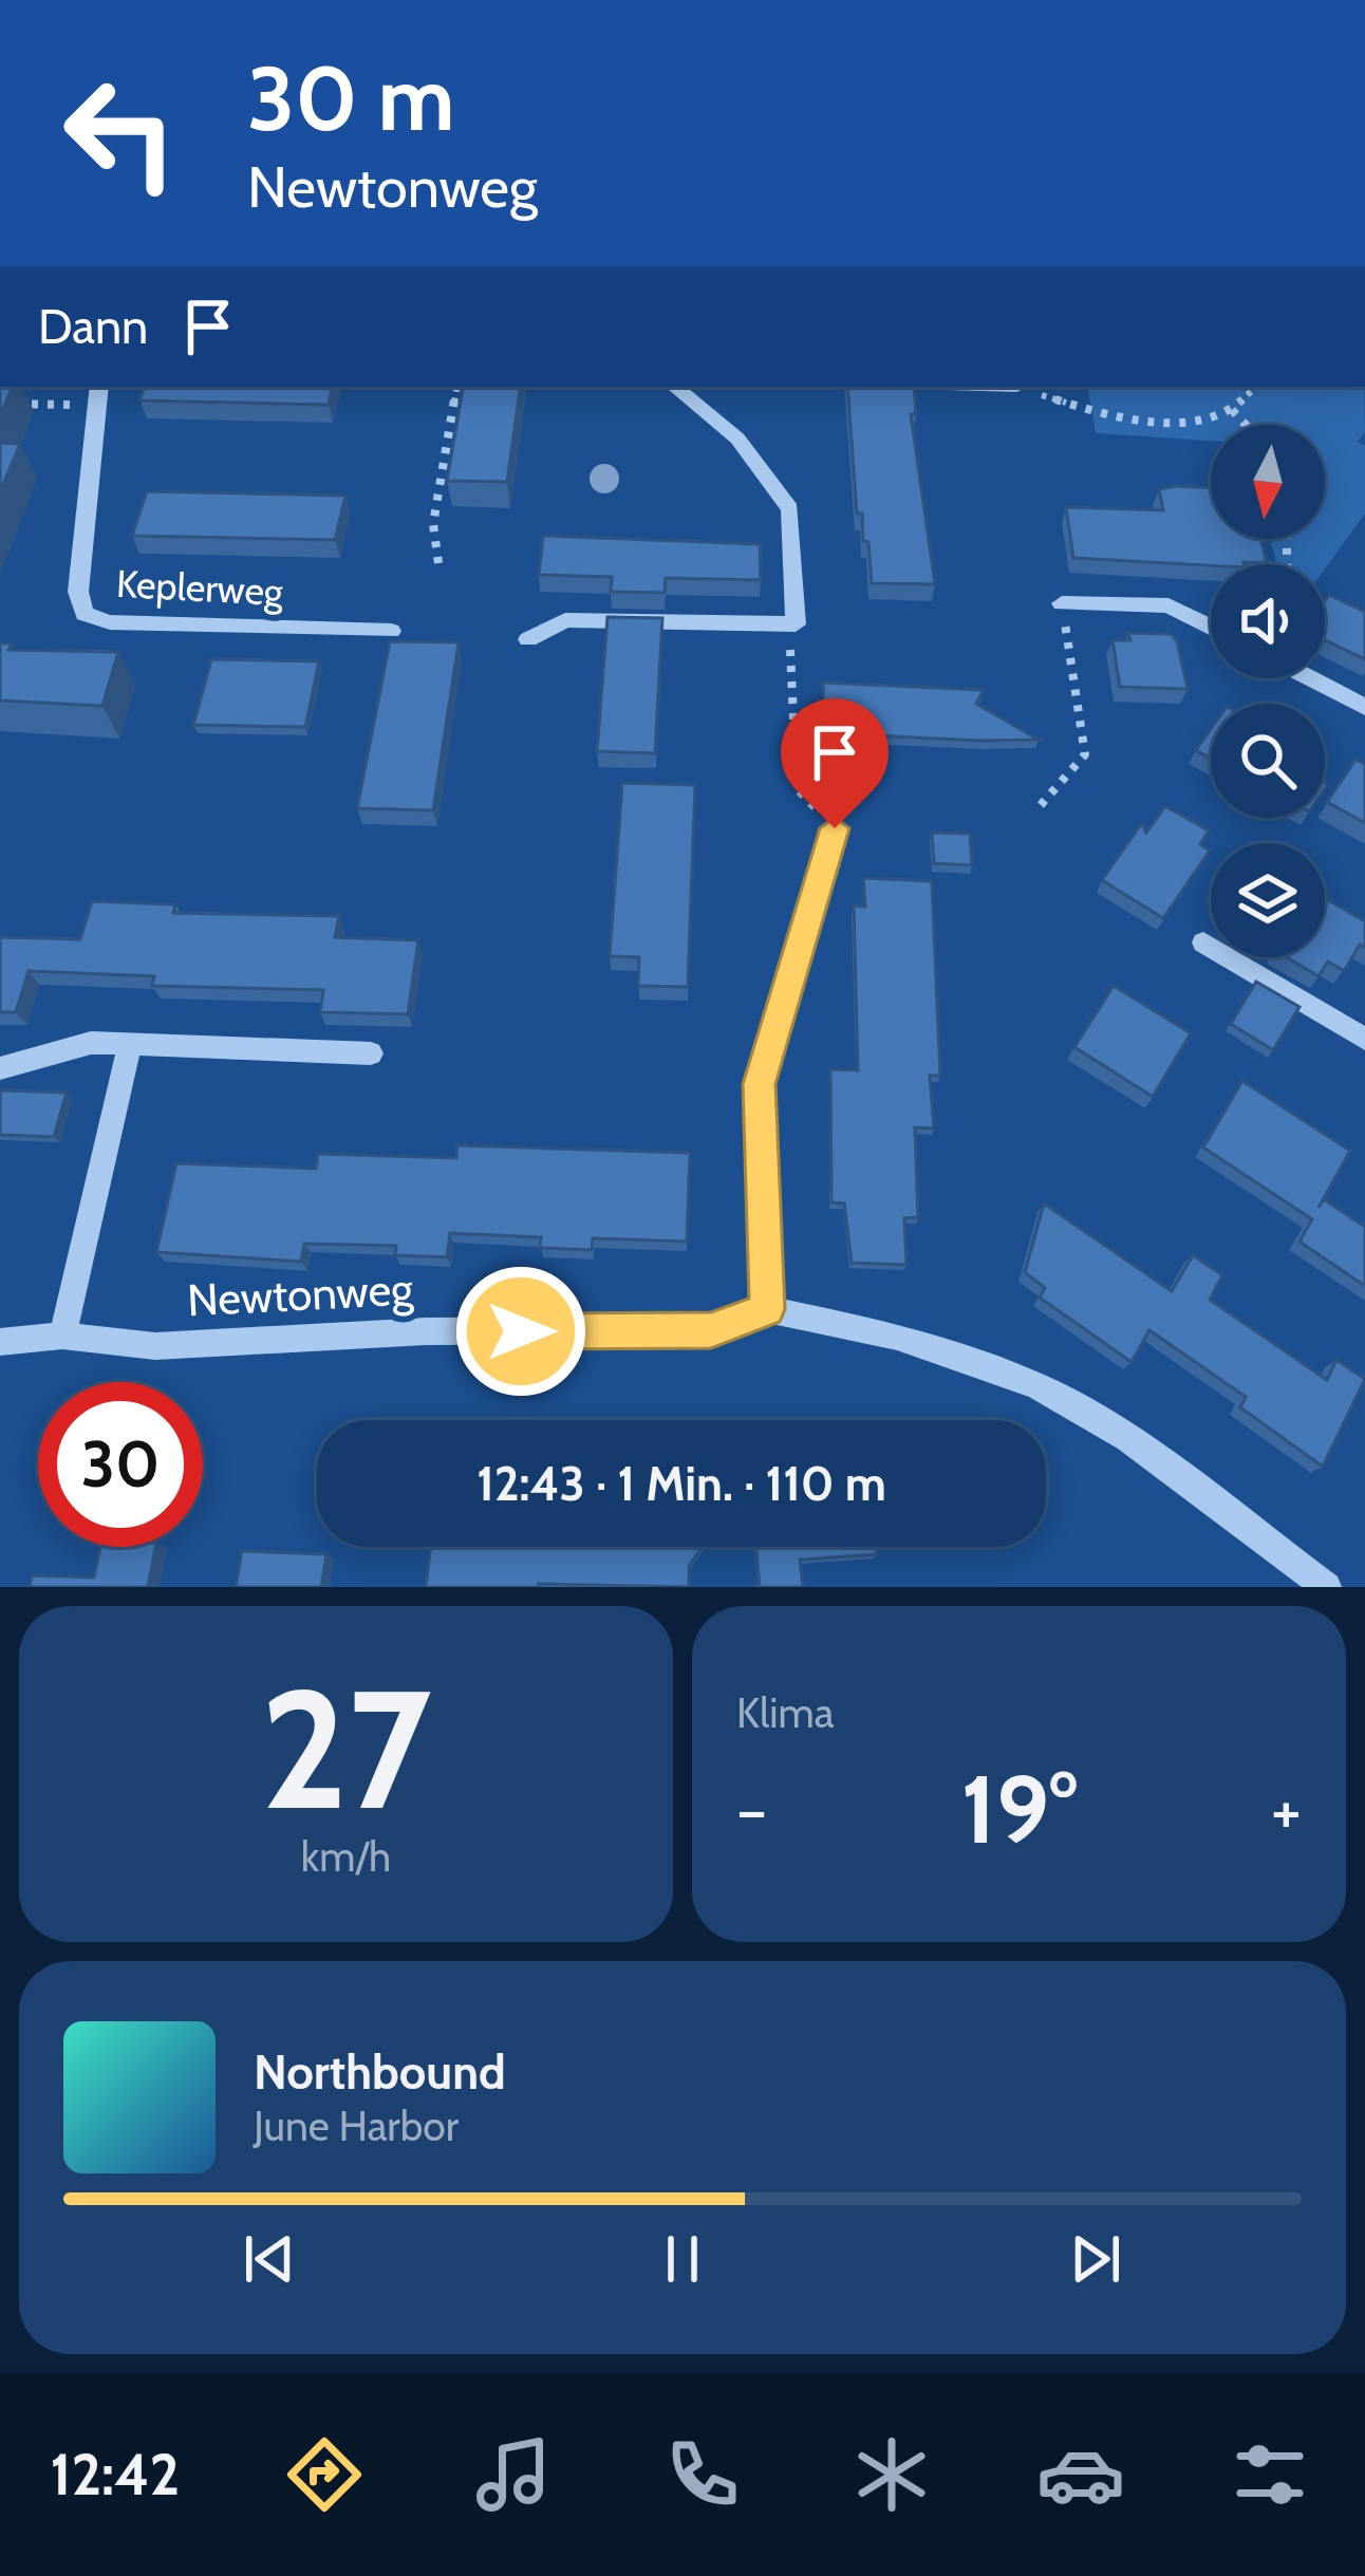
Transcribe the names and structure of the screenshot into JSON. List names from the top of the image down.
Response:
{
  "streets": {
    "street": ["Keplerweg", "Newtonweg"]
  },
  "north": "bottom",
  "page": {
    "turn": ["30 m", "Newtonweg"],
    "then": "Dann",
    "limit": "30",
    "trip": "12:43 · 1 Min. · 110 m",
    "tile": [
      ["27", "km/h"],
      "Klima"
    ],
    "heat": ["−", "19°", "+"],
    "song": ["Northbound", "June Harbor"],
    "tabs": "12:42"
  }
}
